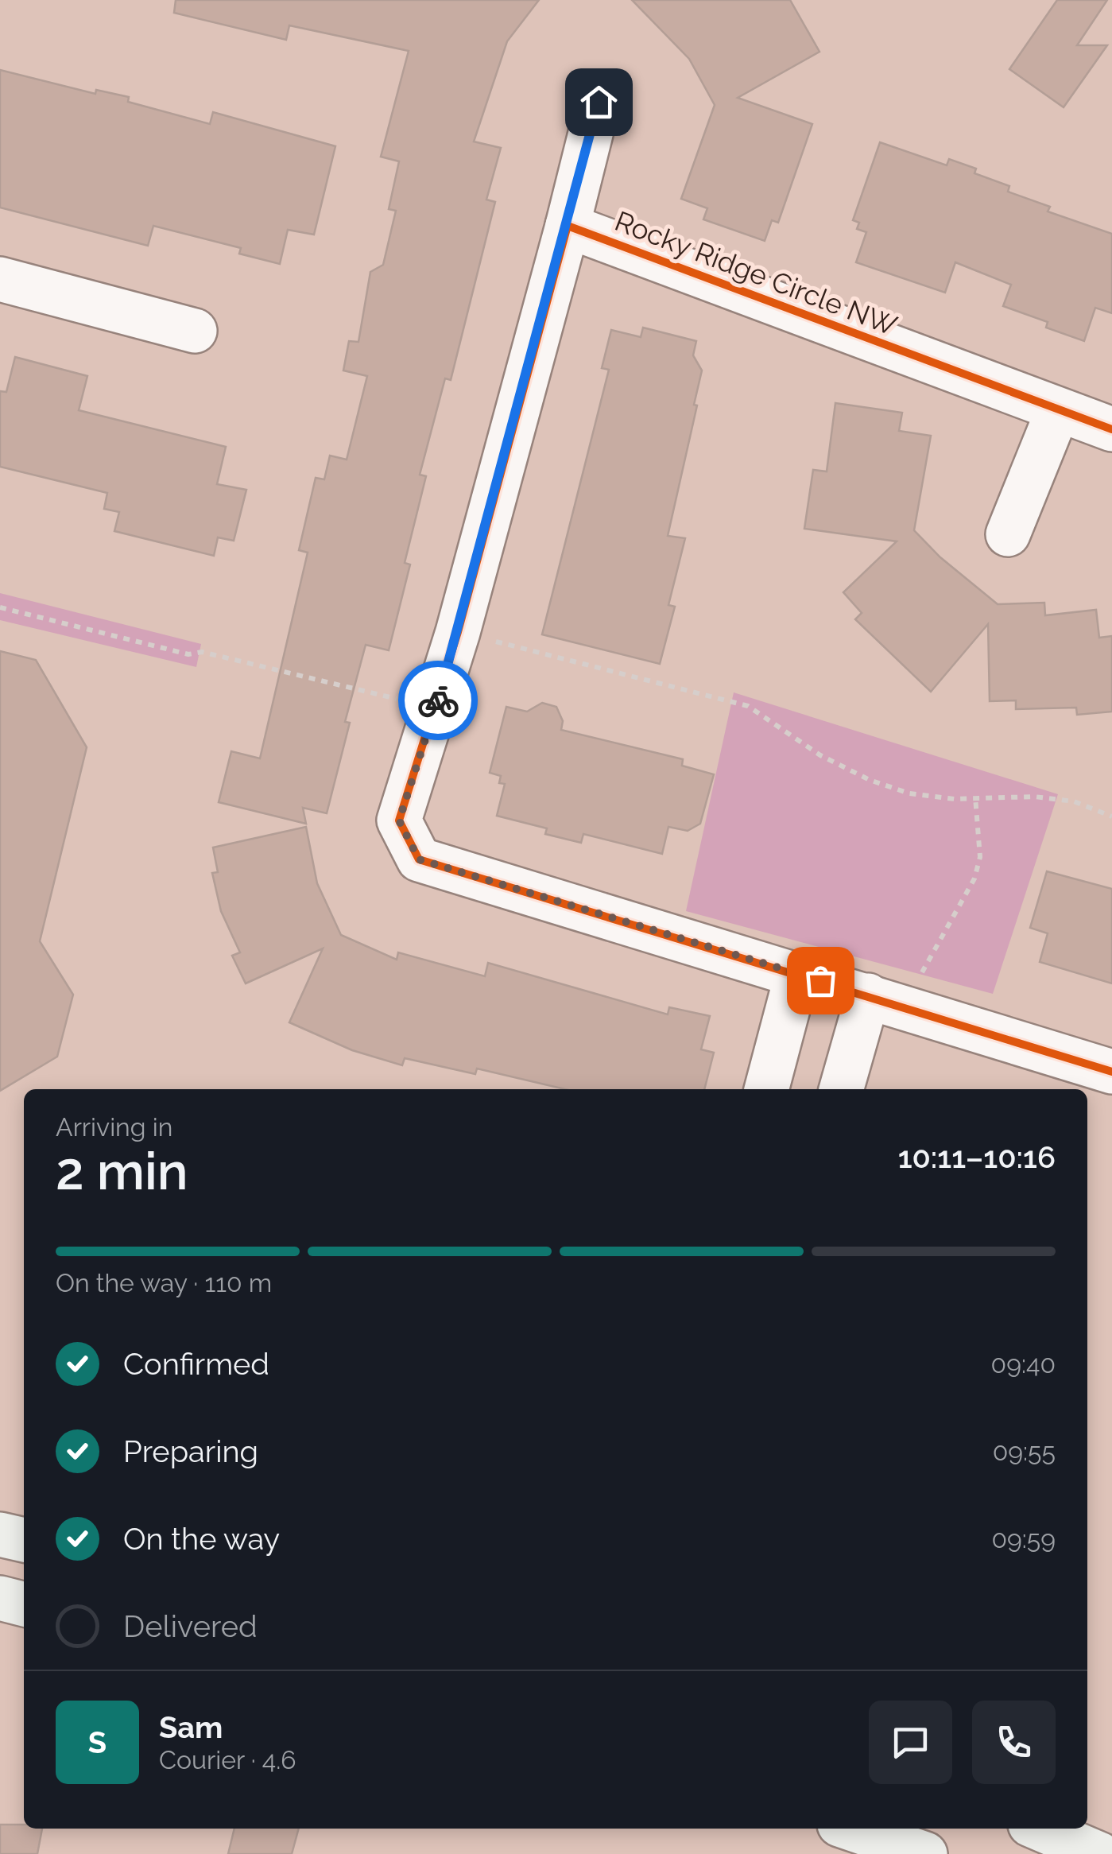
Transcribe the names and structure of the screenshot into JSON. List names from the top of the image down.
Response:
{
  "streets": {
    "street": ["Rocky Ridge Circle NW"]
  },
  "page": {
    "heading": ["2 min", "Arriving in", "10:11–10:16"],
    "panel": ["Sam", "Courier · 4.6"],
    "bar": "On the way · 110 m",
    "list": [
      ["Confirmed", "09:40"],
      ["Preparing", "09:55"],
      ["On the way", "09:59"],
      "Delivered"
    ],
    "round": "S"
  }
}
